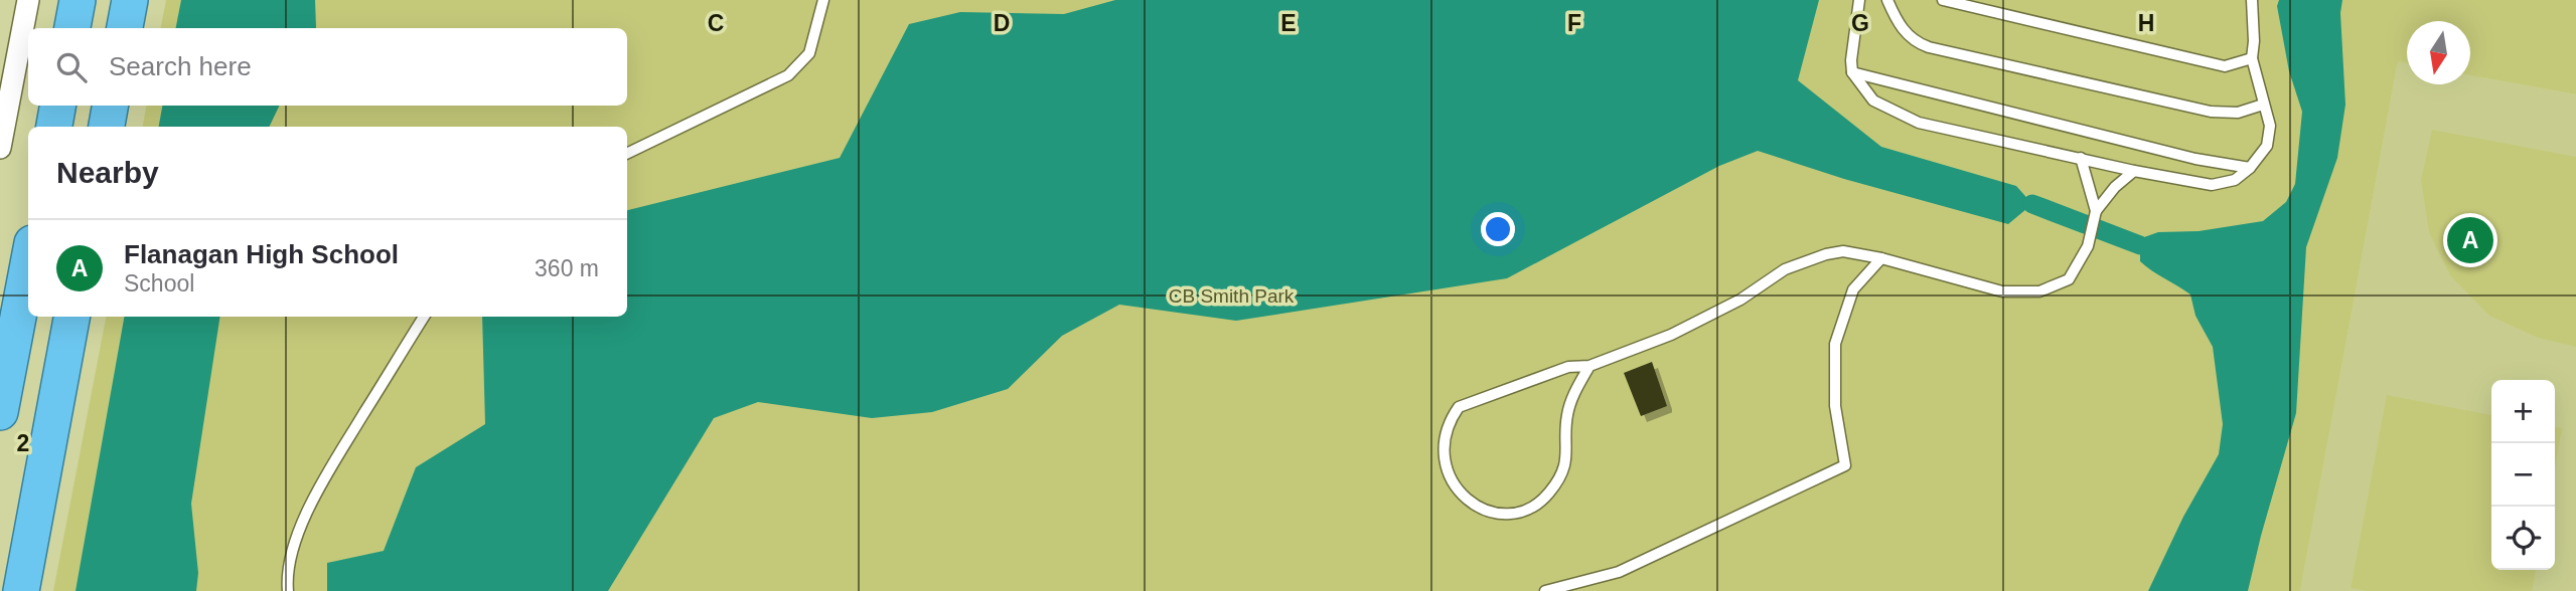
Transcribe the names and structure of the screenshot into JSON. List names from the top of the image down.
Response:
{
  "parks": ["CB Smith Park"],
  "north": "bottom",
  "page": {
    "search": "Search here",
    "heading": "Nearby",
    "pins": "A",
    "list": [
      {
        "mark": "A",
        "name": "Flanagan High School",
        "note": "School",
        "value": "360 m"
      }
    ],
    "map_buttons": ["+", "−"]
  },
  "grid": {
    "columns": [
      "C",
      "D",
      "E",
      "F",
      "G",
      "H"
    ],
    "rows": ["2"]
  }
}
